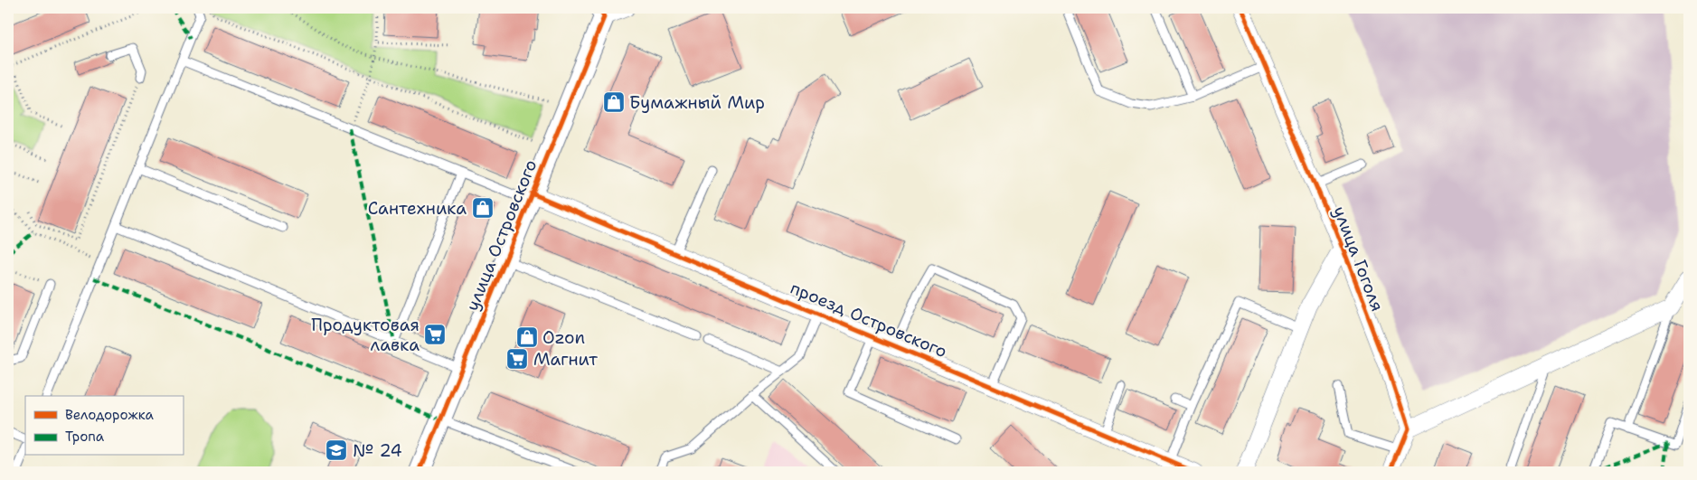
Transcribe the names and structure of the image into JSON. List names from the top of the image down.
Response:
{
  "streets": {
    "street": ["улица Островского", "улица Гоголя", "проезд Островского"]
  },
  "crossings": [
    ["улица Островского", "проезд Островского"]
  ],
  "places": {
    "shop": ["Бумажный Мир", "Сантехника", "Ozon"],
    "supermarket": ["Продуктовая лавка", "Магнит"],
    "school or university": ["№ 24"]
  },
  "legend": ["Велодорожка", "Тропа"]
}
